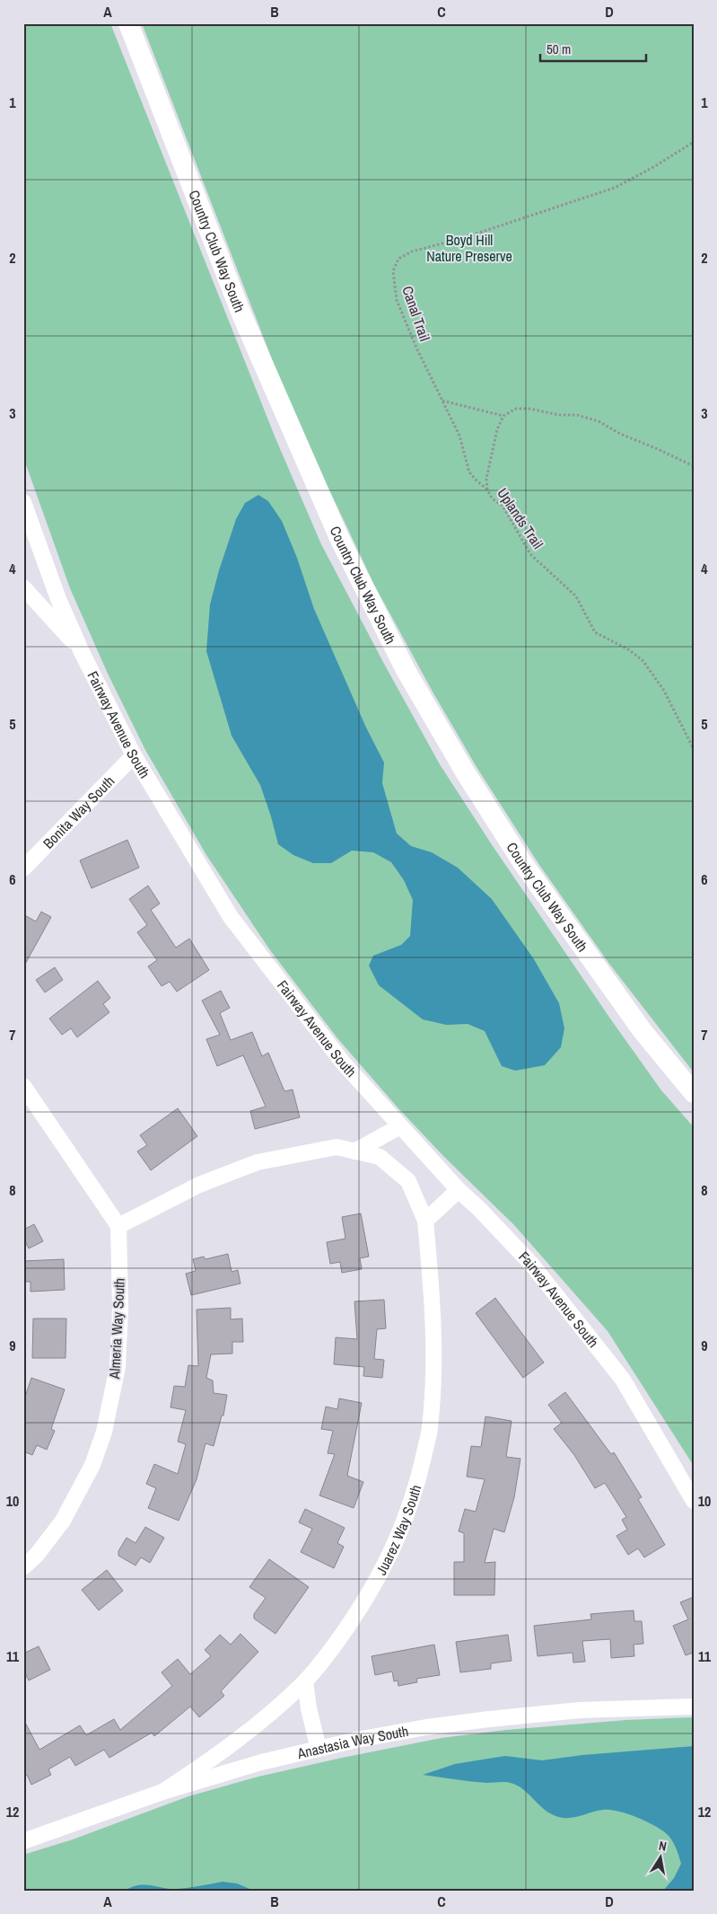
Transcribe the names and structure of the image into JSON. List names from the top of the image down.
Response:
{
  "streets": {
    "street": [
      "Country Club Way South",
      "Fairway Avenue South",
      "Bonita Way South",
      "Almeria Way South",
      "Juarez Way South",
      "Anastasia Way South"
    ],
    "path": ["Canal Trail", "Uplands Trail"]
  },
  "crossings": [
    ["Canal Trail", "Uplands Trail"],
    ["Fairway Avenue South", "Bonita Way South"],
    ["Juarez Way South", "Anastasia Way South"]
  ],
  "parks": ["Boyd Hill Nature Preserve"],
  "scale_bar": "50 m",
  "north": "top",
  "grid": {
    "columns": [
      "A",
      "B",
      "C",
      "D"
    ],
    "rows": [
      "1",
      "2",
      "3",
      "4",
      "5",
      "6",
      "7",
      "8",
      "9",
      "10",
      "11",
      "12"
    ]
  }
}
